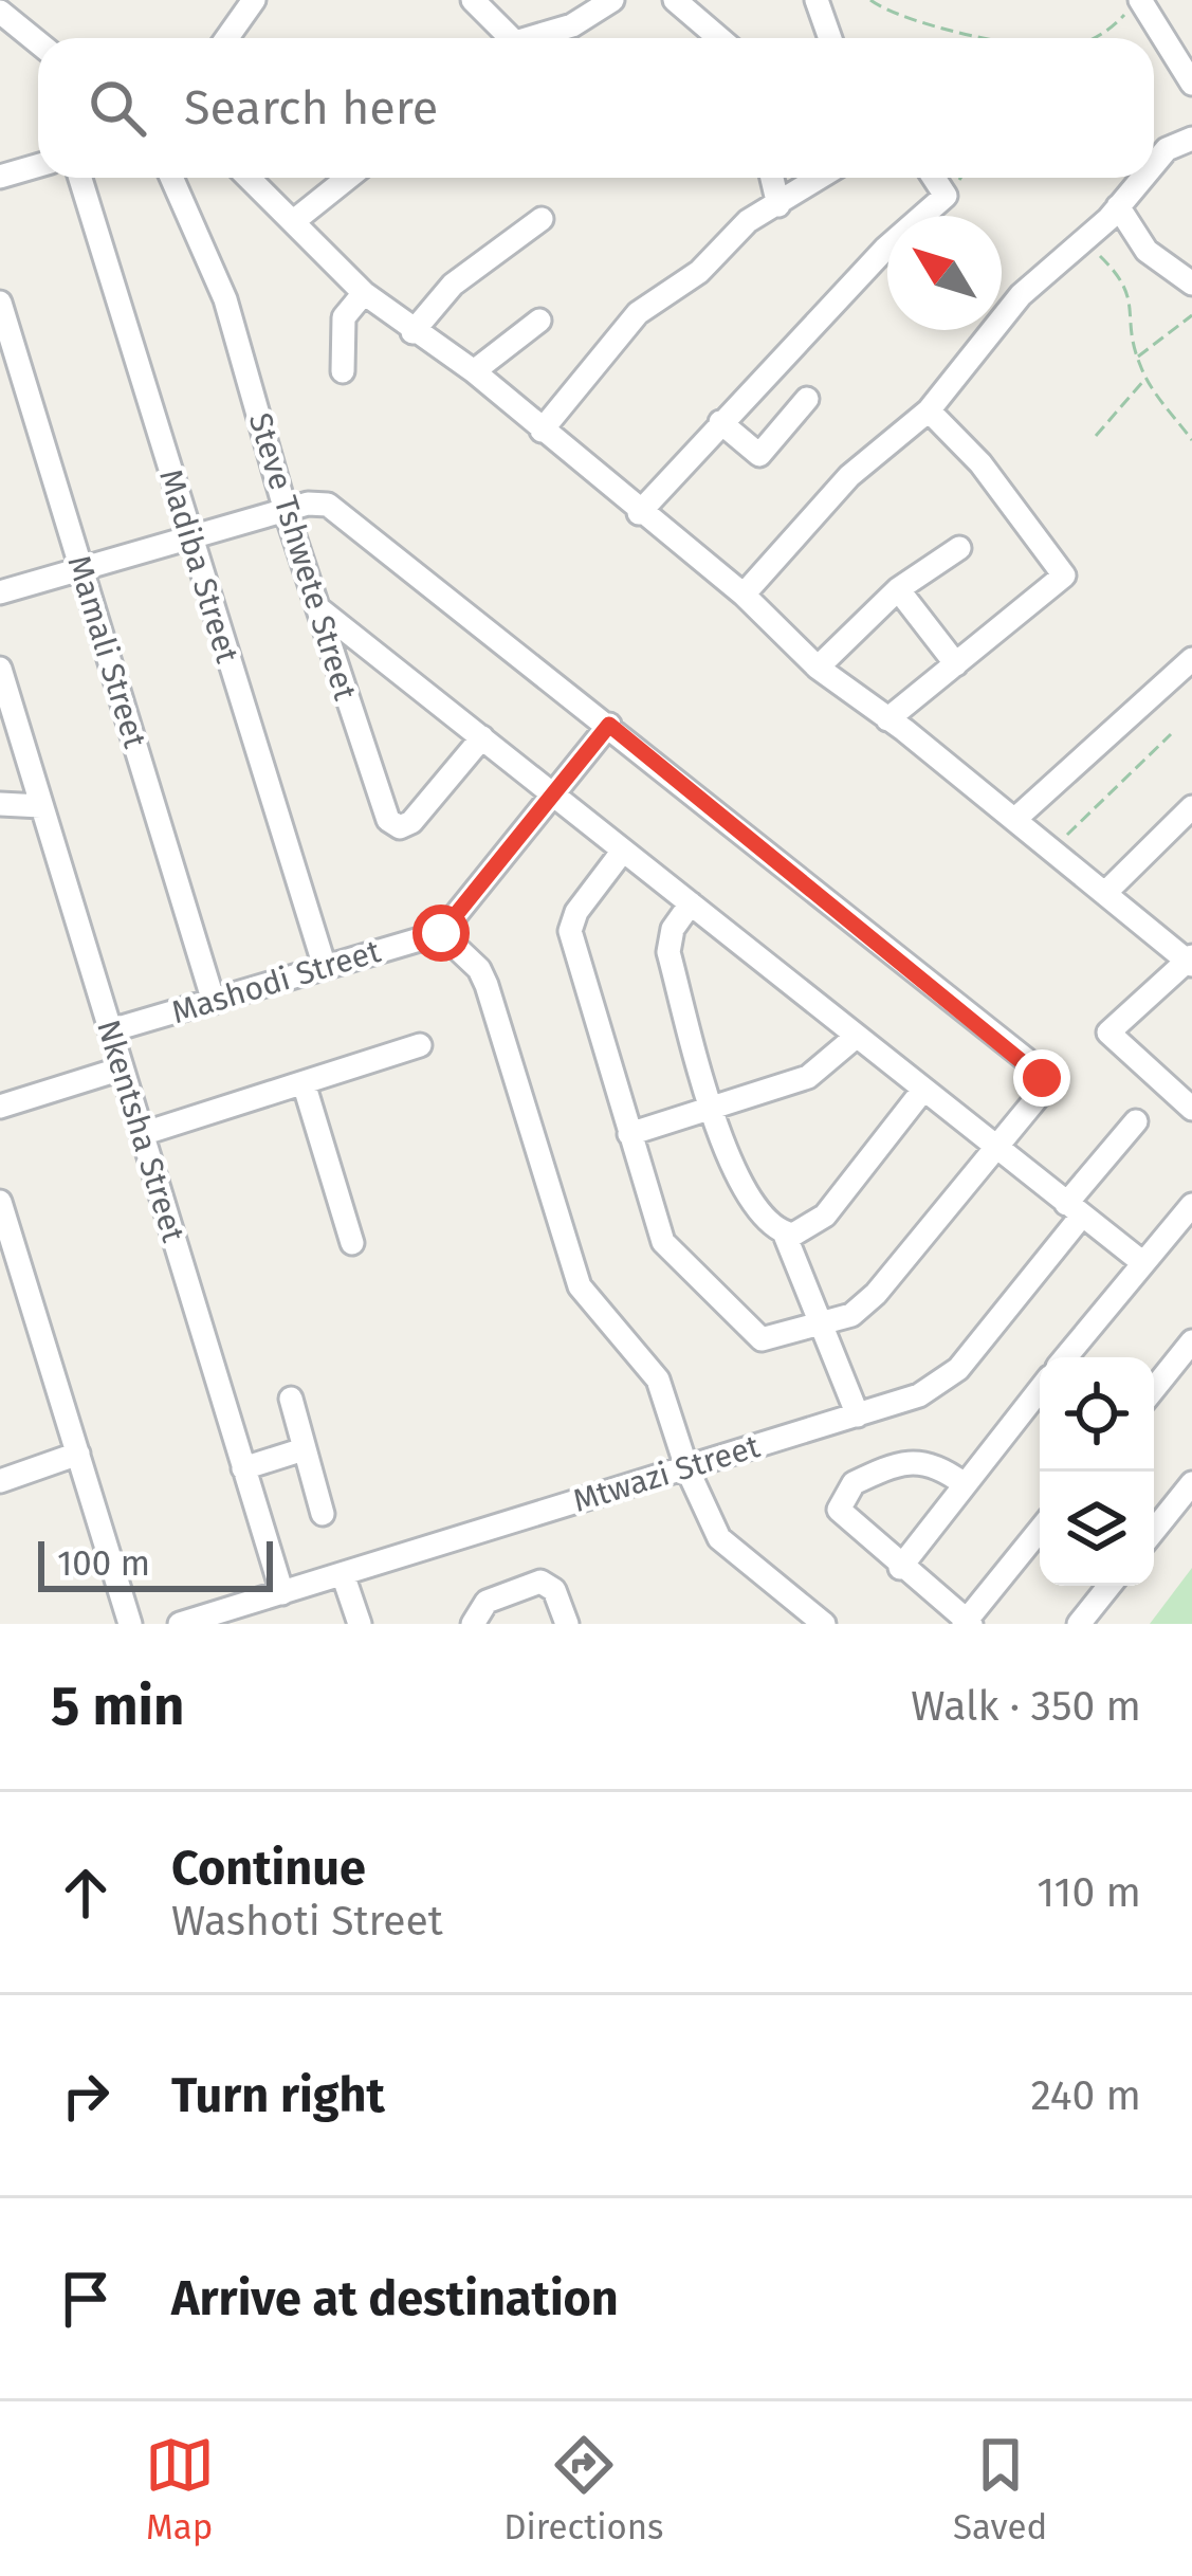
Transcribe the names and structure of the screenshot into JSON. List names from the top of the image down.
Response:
{
  "streets": {
    "street": [
      "Steve Tshwete Street",
      "Madiba Street",
      "Mamali Street",
      "Mashodi Street",
      "Nkentsha Street",
      "Mtwazi Street"
    ]
  },
  "crossings": [
    ["Madiba Street", "Mashodi Street"],
    ["Mamali Street", "Mashodi Street"],
    ["Mashodi Street", "Nkentsha Street"],
    ["Nkentsha Street", "Mtwazi Street"]
  ],
  "scale_bar": "100 m",
  "north": "top left",
  "page": {
    "search": "Search here",
    "scale": "100 m",
    "heading": ["5 min", "Walk · 350 m"],
    "list": [
      ["Continue", "Washoti Street", "110 m"],
      ["Turn right", "240 m"],
      "Arrive at destination"
    ],
    "nav": ["Map", "Directions", "Saved"]
  }
}
